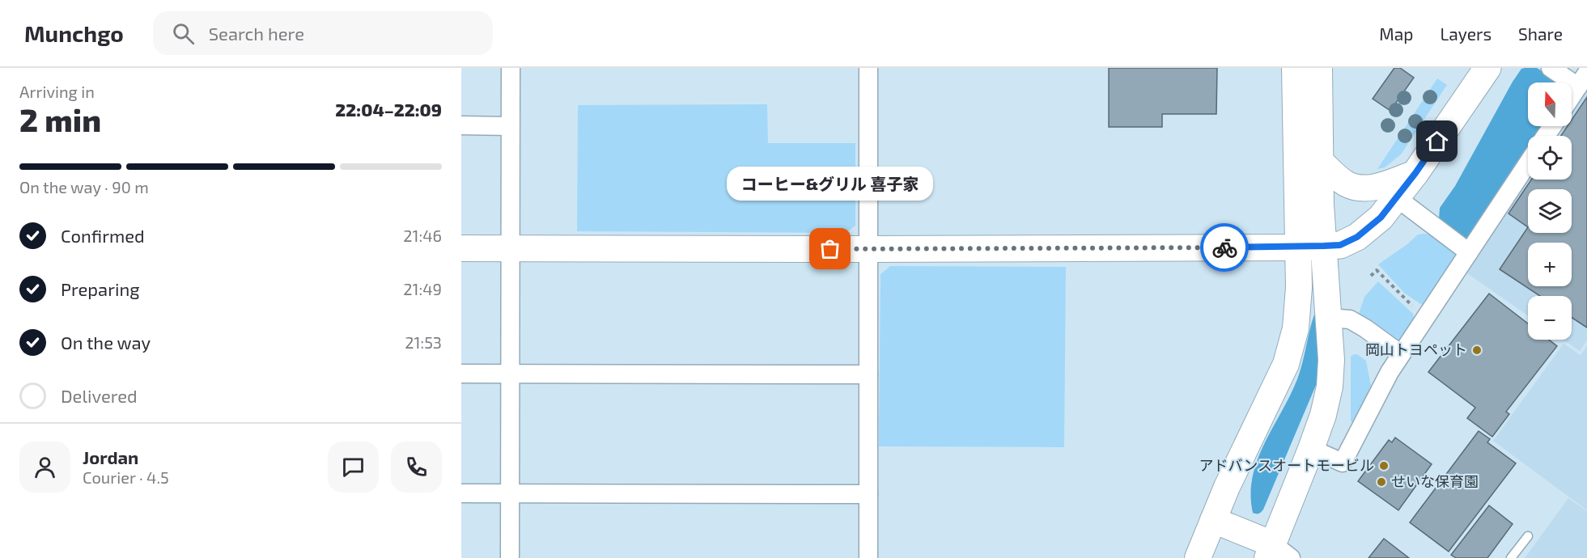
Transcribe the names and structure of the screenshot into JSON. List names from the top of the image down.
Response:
{
  "places": [
    "コーヒー&グリル 喜子家",
    "岡山トヨペット",
    "アドバンスオートモービル",
    "せいな保育園"
  ],
  "north": "top",
  "page": {
    "header": "Munchgo",
    "search": "Search here",
    "nav": ["Map", "Layers", "Share"],
    "heading": ["2 min", "Arriving in", "22:04–22:09"],
    "panel": ["Jordan", "Courier · 4.5"],
    "map_buttons": ["+", "−"],
    "bar": "On the way · 90 m",
    "bubble": "コーヒー&グリル 喜子家",
    "list": [
      ["Confirmed", "21:46"],
      ["Preparing", "21:49"],
      ["On the way", "21:53"],
      "Delivered"
    ]
  }
}
